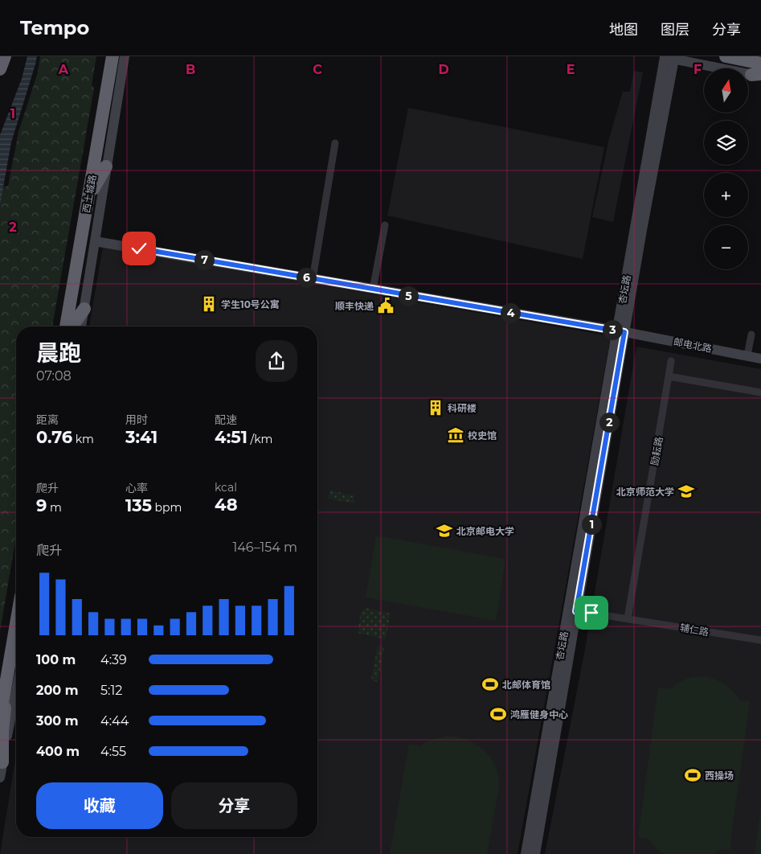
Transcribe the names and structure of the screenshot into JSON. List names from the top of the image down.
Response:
{
  "streets": {
    "highway": ["西土城路"],
    "street": [
      "杏坛路",
      "邮电北路",
      "励耘路",
      "辅仁路"
    ]
  },
  "crossings": [
    ["西土城路", "邮电北路"],
    ["杏坛路", "邮电北路"],
    ["杏坛路", "辅仁路"],
    ["励耘路", "辅仁路"]
  ],
  "places": {
    "building": ["学生10号公寓", "科研楼"],
    "public building": ["顺丰快递"],
    "museum": ["校史馆"],
    "school or university": ["北京师范大学", "北京邮电大学"],
    "sports": ["北邮体育馆", "鸿雁健身中心", "西操场"]
  },
  "north": "top",
  "page": {
    "header": "Tempo",
    "nav": ["地图", "图层", "分享"],
    "map_buttons": ["+", "−"],
    "pins": [
      "7",
      "6",
      "5",
      "4",
      "3",
      "2",
      "1"
    ],
    "heading": ["晨跑", "07:08"],
    "stats": [
      ["距离", "0.76 km"],
      ["用时", "3:41"],
      ["配速", "4:51 /km"],
      ["爬升", "9 m"],
      ["心率", "135 bpm"],
      ["kcal", "48"]
    ],
    "chart": ["爬升", "146–154 m"],
    "list": [
      {
        "name": "100 m",
        "note": "4:39"
      },
      {
        "name": "200 m",
        "note": "5:12"
      },
      {
        "name": "300 m",
        "note": "4:44"
      },
      {
        "name": "400 m",
        "note": "4:55"
      }
    ],
    "buttons": ["收藏", "分享"]
  },
  "grid": {
    "columns": [
      "A",
      "B",
      "C",
      "D",
      "E",
      "F"
    ],
    "rows": ["1", "2"]
  }
}
